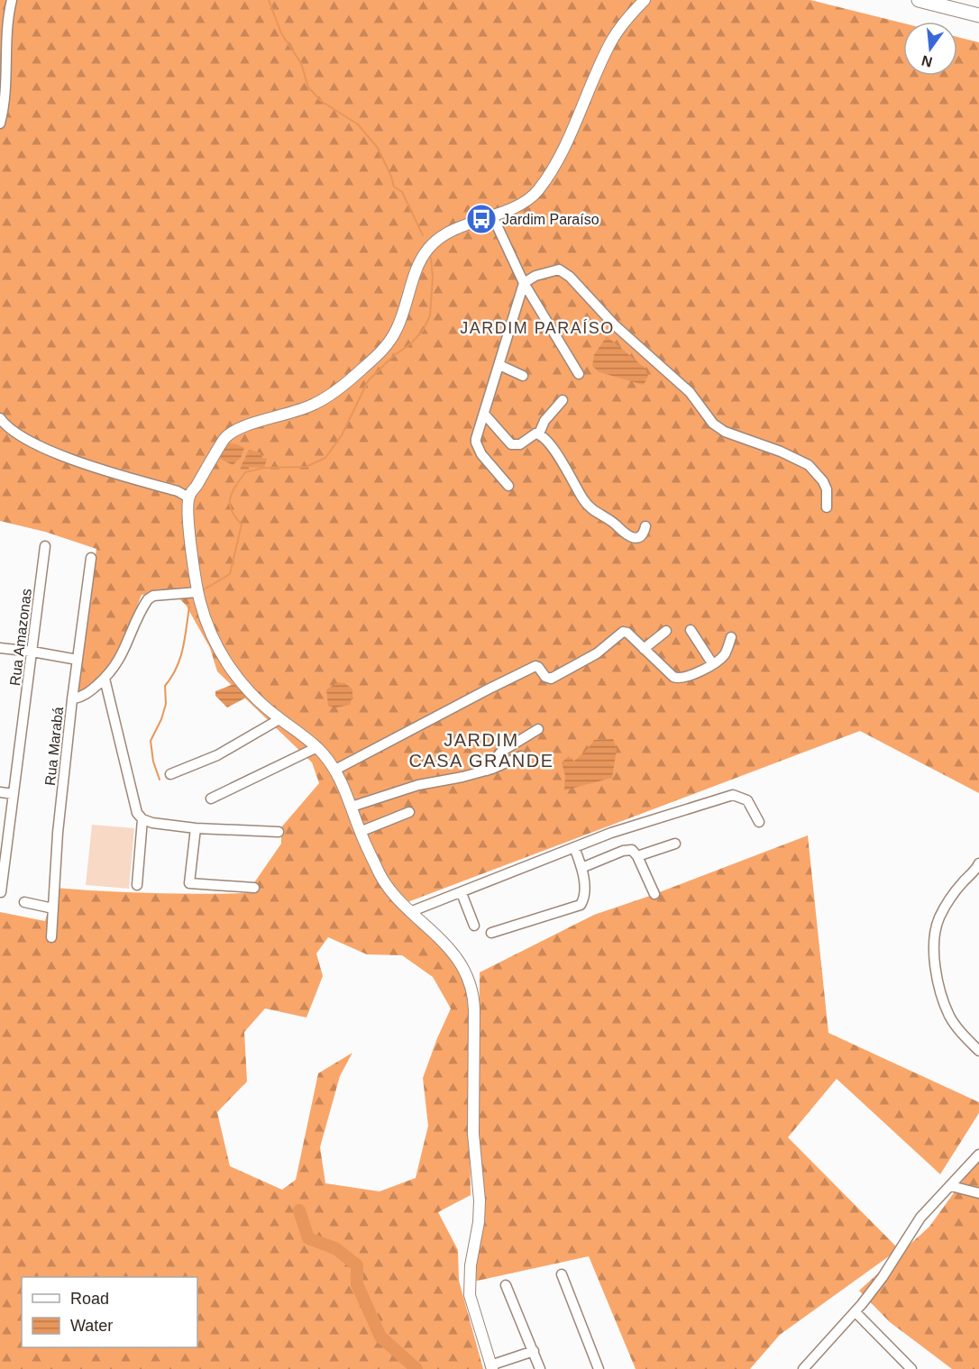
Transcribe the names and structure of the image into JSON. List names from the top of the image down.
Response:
{
  "streets": {
    "street": ["Rua Amazonas", "Rua Marabá"]
  },
  "districts": ["JARDIM PARAÍSO", "JARDIM CASA GRANDE"],
  "places": {
    "bus stop": ["Jardim Paraíso"]
  },
  "legend": ["Road", "Water"],
  "north": "bottom"
}
